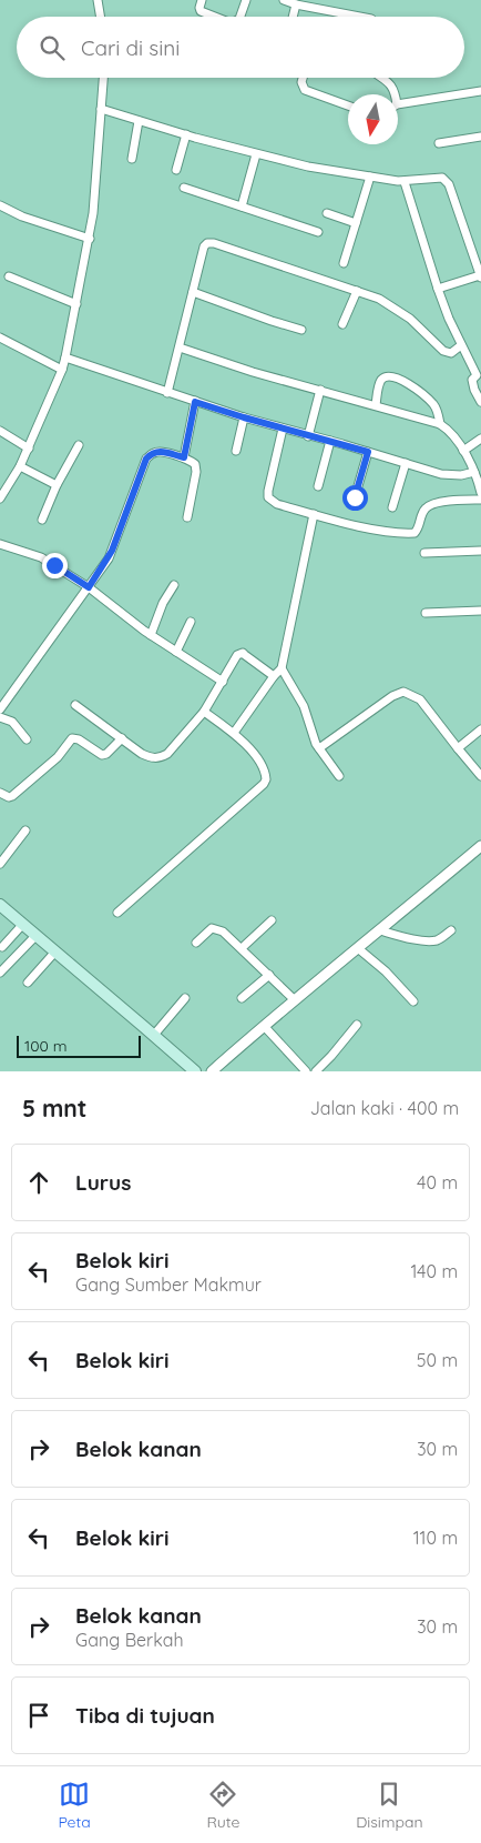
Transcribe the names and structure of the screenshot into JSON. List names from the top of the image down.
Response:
{
  "scale_bar": "100 m",
  "north": "bottom",
  "page": {
    "search": "Cari di sini",
    "scale": "100 m",
    "heading": ["5 mnt", "Jalan kaki · 400 m"],
    "list": [
      ["Lurus", "40 m"],
      ["Belok kiri", "Gang Sumber Makmur", "140 m"],
      ["Belok kiri", "50 m"],
      ["Belok kanan", "30 m"],
      ["Belok kiri", "110 m"],
      ["Belok kanan", "Gang Berkah", "30 m"],
      "Tiba di tujuan"
    ],
    "nav": ["Peta", "Rute", "Disimpan"]
  }
}
